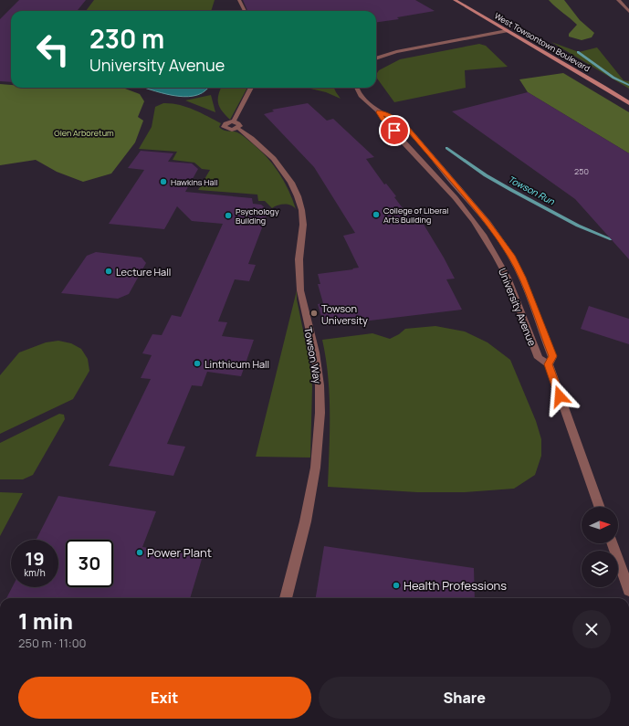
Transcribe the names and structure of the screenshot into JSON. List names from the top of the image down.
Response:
{
  "streets": {
    "main road": ["West Towsontown Boulevard"],
    "street": ["University Avenue", "Towson Way"]
  },
  "water": ["Towson Run"],
  "parks": ["Glen Arboretum"],
  "places": [
    "Hawkins Hall",
    "College of Liberal Arts Building",
    "Psychology Building",
    "Lecture Hall",
    "Towson University",
    "Linthicum Hall",
    "Power Plant",
    "Health Professions"
  ],
  "house_numbers": ["250"],
  "north": "right",
  "page": {
    "turn": ["230 m", "University Avenue"],
    "speed": "19 km/h",
    "limit": "30",
    "heading": ["1 min", "250 m · 11:00"],
    "buttons": ["Exit", "Share"]
  }
}
